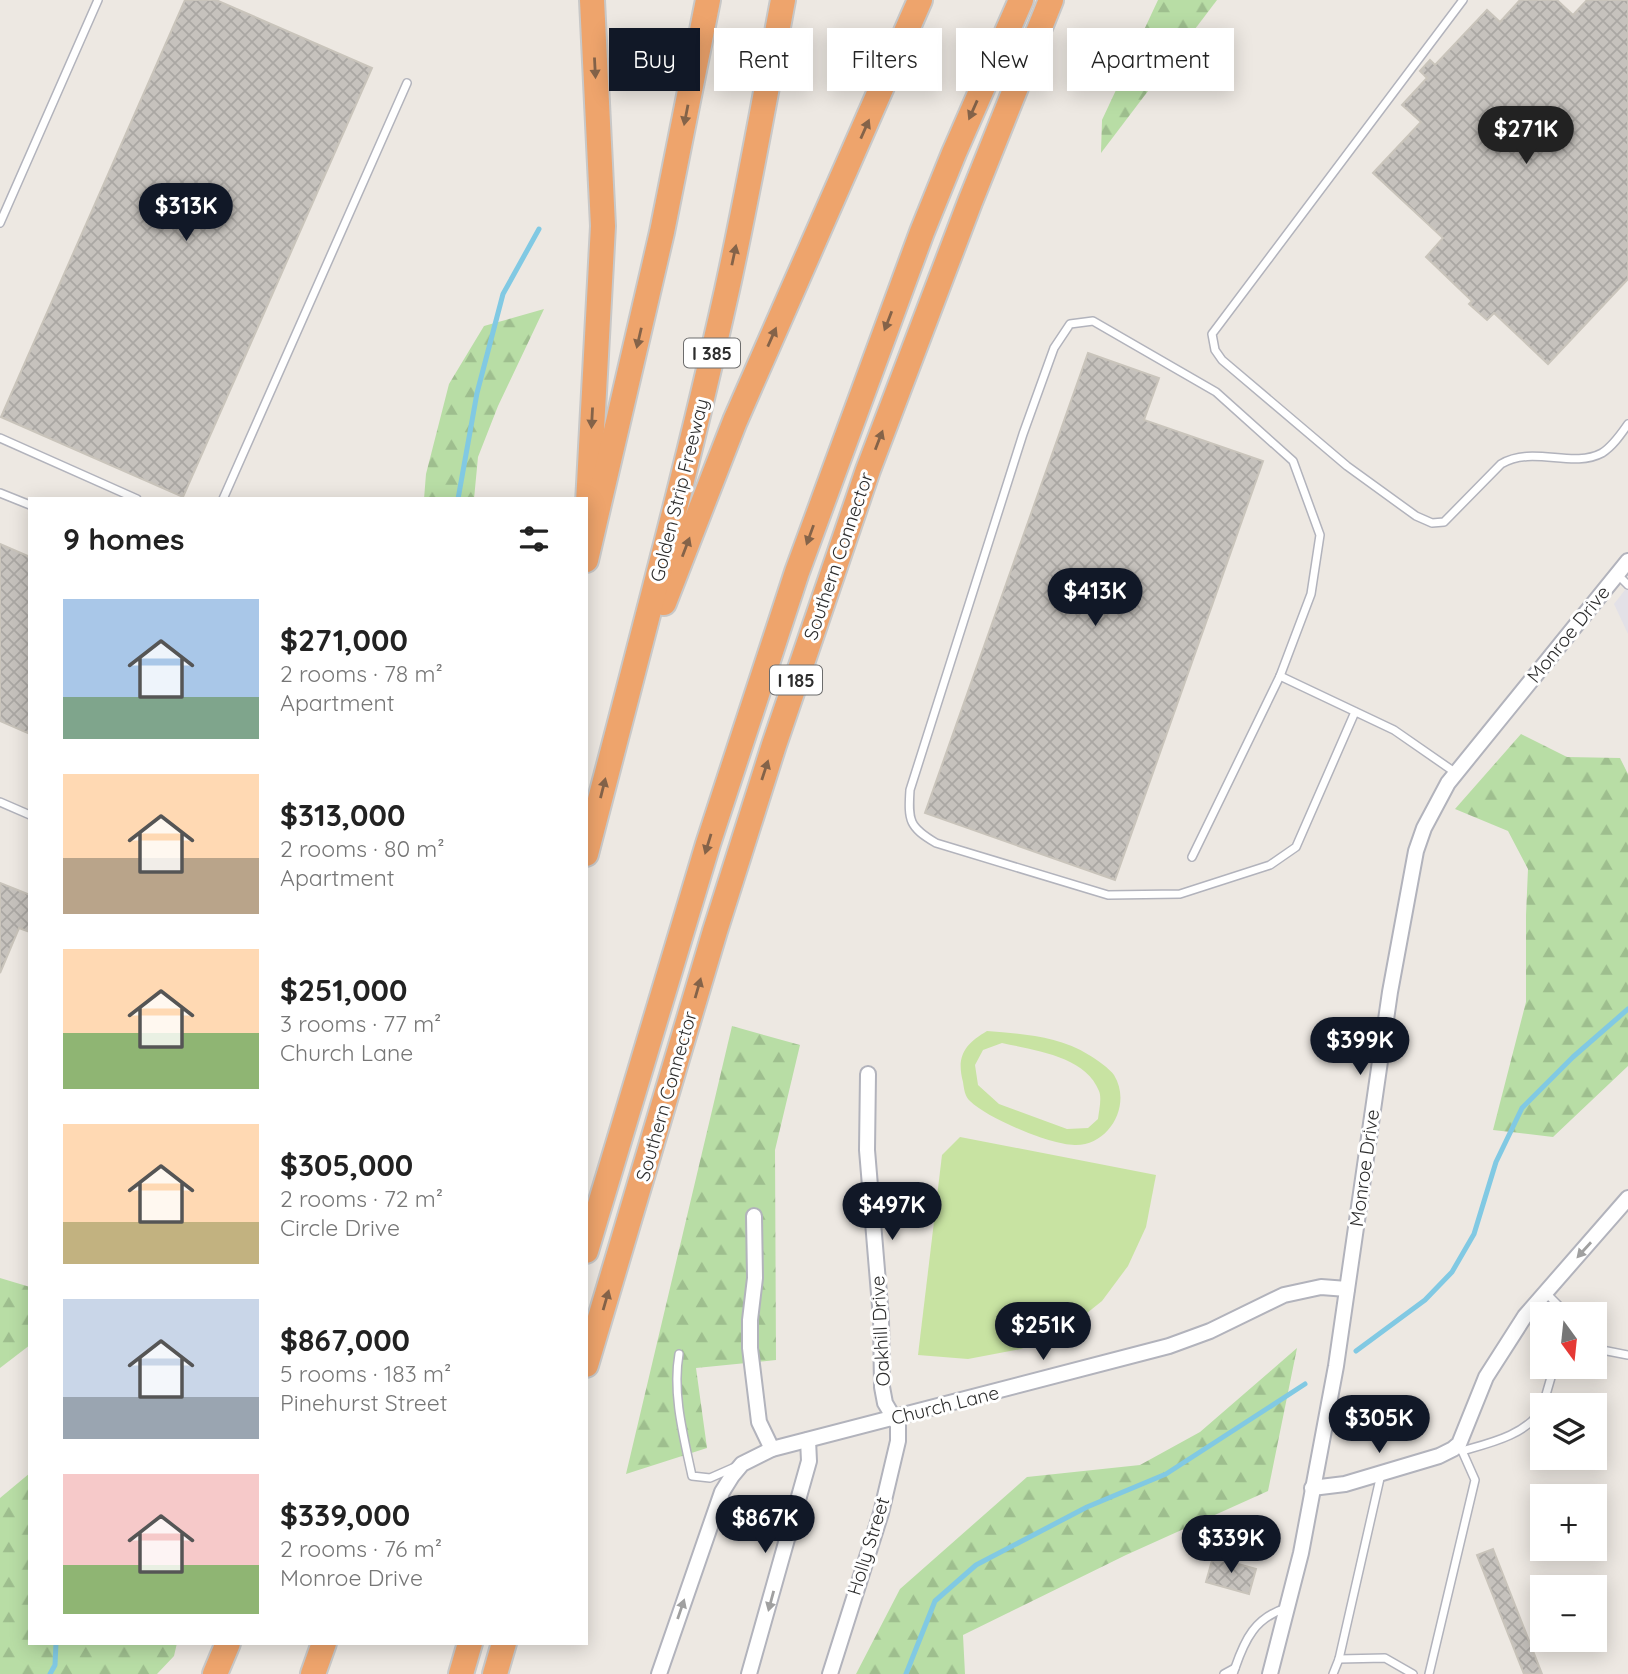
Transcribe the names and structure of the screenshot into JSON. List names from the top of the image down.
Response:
{
  "streets": {
    "highway": [
      "I 385",
      "Golden Strip Freeway",
      "Southern Connector",
      "I 185"
    ],
    "street": [
      "Monroe Drive",
      "Oakhill Drive",
      "Church Lane",
      "Holly Street"
    ]
  },
  "crossings": [
    ["Monroe Drive", "Church Lane"],
    ["Oakhill Drive", "Church Lane"],
    ["Oakhill Drive", "Holly Street"],
    ["Church Lane", "Holly Street"]
  ],
  "north": "bottom",
  "page": {
    "chip": [
      "Buy",
      "Rent",
      "Filters",
      "New",
      "Apartment"
    ],
    "price": [
      "$271K",
      "$313K",
      "$413K",
      "$399K",
      "$497K",
      "$251K",
      "$305K",
      "$867K",
      "$339K"
    ],
    "heading": "9 homes",
    "list": [
      {
        "name": "$271,000",
        "note": "2 rooms · 78 m² · Apartment"
      },
      {
        "name": "$313,000",
        "note": "2 rooms · 80 m² · Apartment"
      },
      {
        "name": "$251,000",
        "note": "3 rooms · 77 m² · Church Lane"
      },
      {
        "name": "$305,000",
        "note": "2 rooms · 72 m² · Circle Drive"
      },
      {
        "name": "$867,000",
        "note": "5 rooms · 183 m² · Pinehurst Street"
      },
      {
        "name": "$339,000",
        "note": "2 rooms · 76 m² · Monroe Drive"
      }
    ],
    "map_buttons": ["+", "−"]
  }
}
